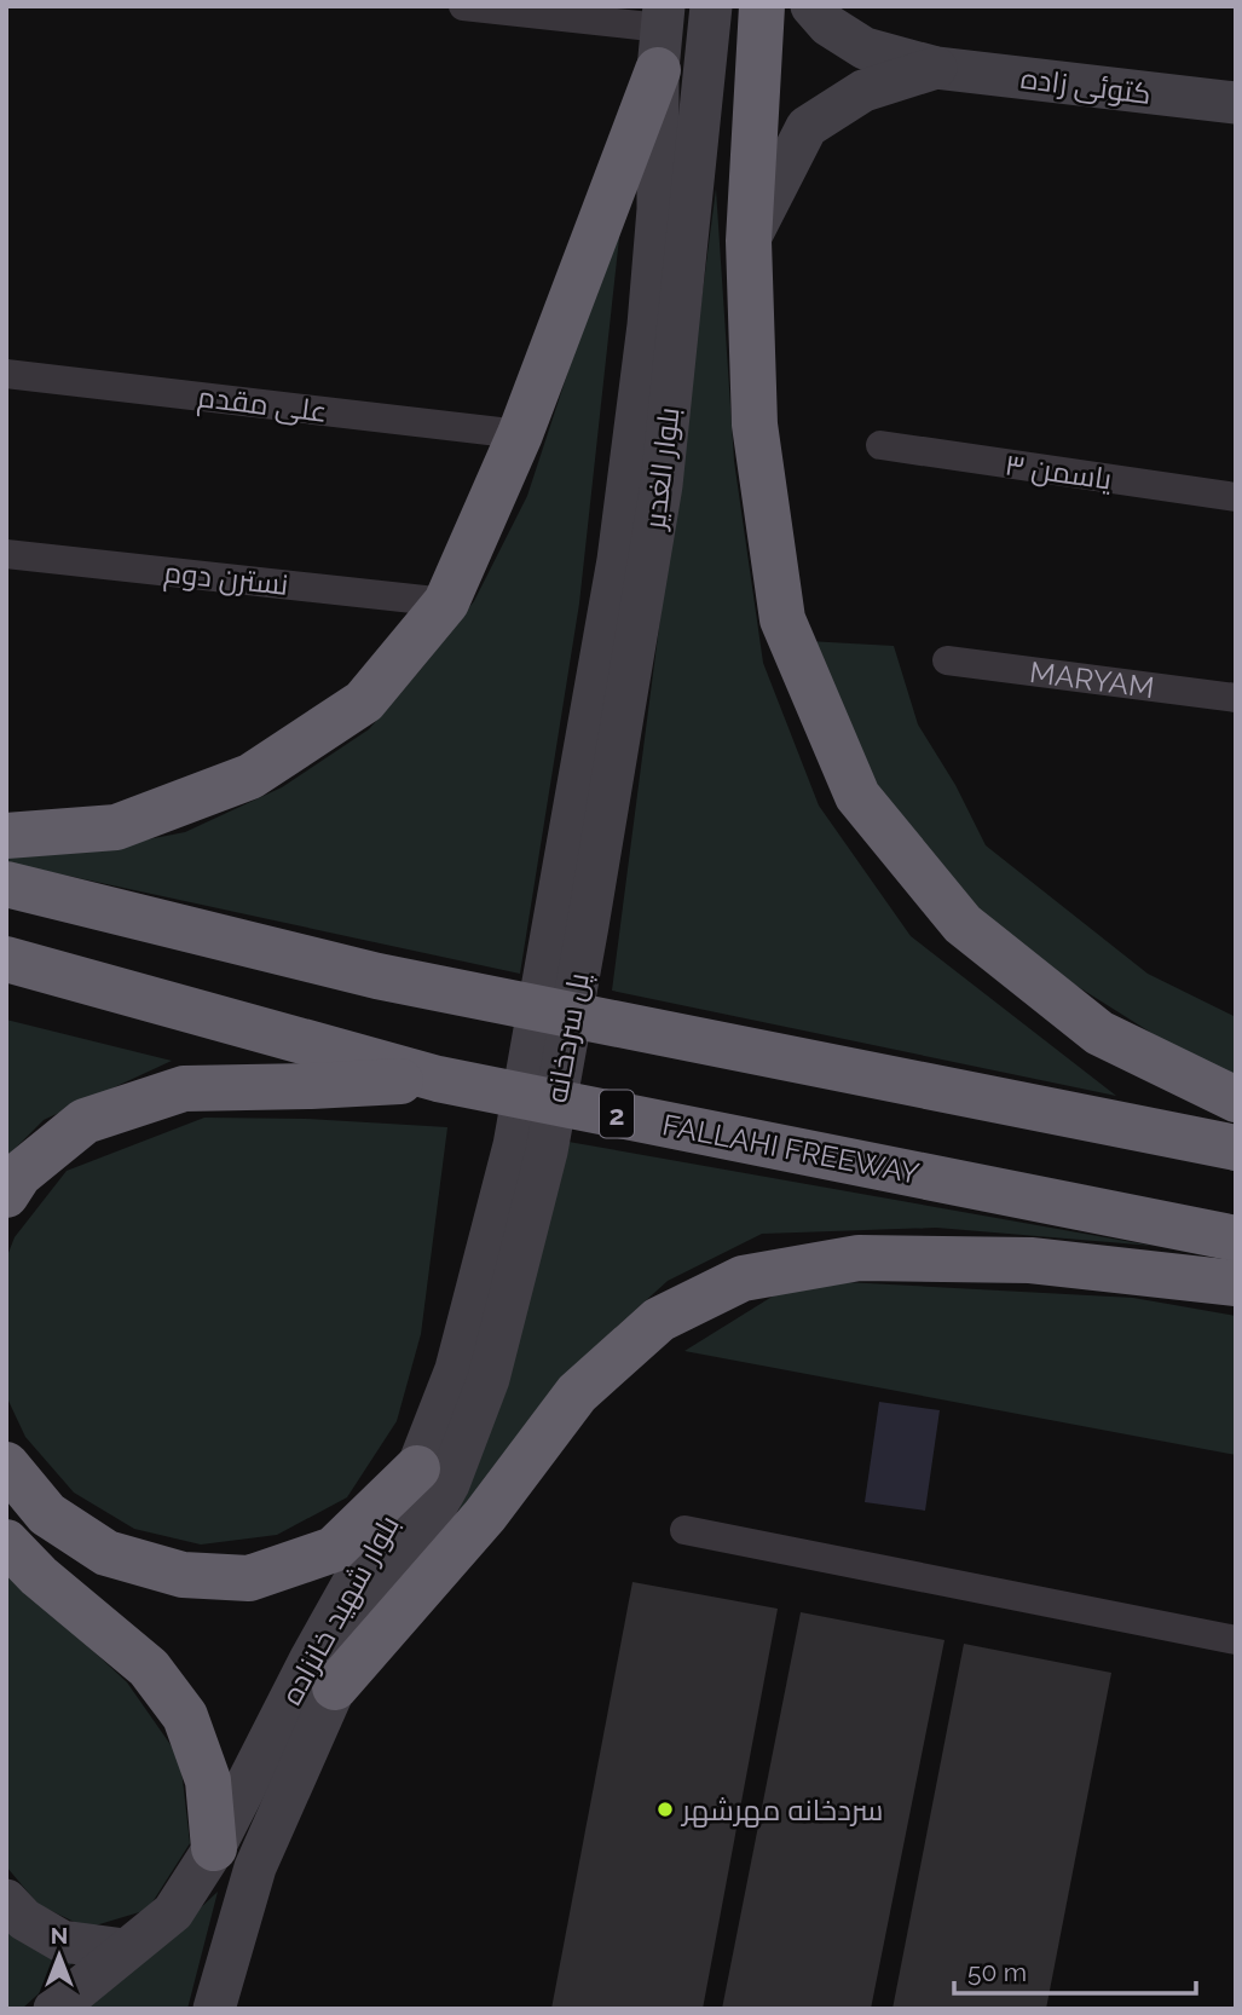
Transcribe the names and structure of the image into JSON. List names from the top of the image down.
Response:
{
  "streets": {
    "highway": ["2", "FALLAHI FREEWAY"],
    "main road": [
      "کتوئی زاده",
      "بلوار الغدیر",
      "پل سردخانه",
      "بلوار شهید خانزاده"
    ],
    "street": [
      "علی مقدم",
      "یاسمن ۳",
      "نسترن دوم",
      "MARYAM"
    ]
  },
  "crossings": [
    ["بلوار الغدیر", "پل سردخانه"],
    ["پل سردخانه", "بلوار شهید خانزاده"]
  ],
  "places": ["سردخانه مهرشهر"],
  "scale_bar": "50 m",
  "north": "top"
}
